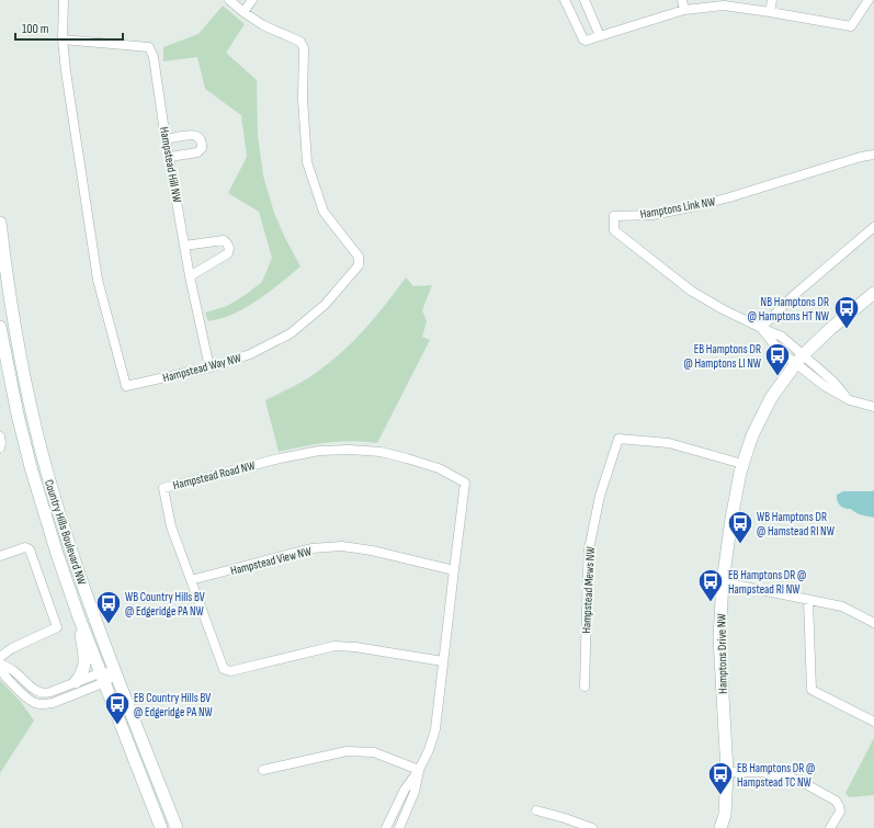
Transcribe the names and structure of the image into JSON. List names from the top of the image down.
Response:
{
  "streets": {
    "main road": ["Country Hills Boulevard NW", "Hamptons Drive NW"],
    "street": [
      "Hampstead Hill NW",
      "Hamptons Link NW",
      "Hampstead Way NW",
      "Hampstead Road NW",
      "Hampstead View NW",
      "Hampstead Mews NW"
    ]
  },
  "crossings": [
    ["Hampstead Hill NW", "Hampstead Way NW"],
    ["Hamptons Link NW", "Hamptons Drive NW"],
    ["Hampstead Road NW", "Hampstead View NW"],
    ["Hampstead Mews NW", "Hamptons Drive NW"]
  ],
  "places": {
    "bus stop": [
      "NB Hamptons DR @ Hamptons HT NW",
      "EB Hamptons DR @ Hamptons LI NW",
      "WB Hamptons DR @ Hamstead RI NW",
      "EB Hamptons DR @ Hampstead RI NW",
      "WB Country Hills BV @ Edgeridge PA NW",
      "EB Country Hills BV @ Edgeridge PA NW",
      "EB Hamptons DR @ Hampstead TC NW"
    ]
  },
  "scale_bar": "100 m"
}
